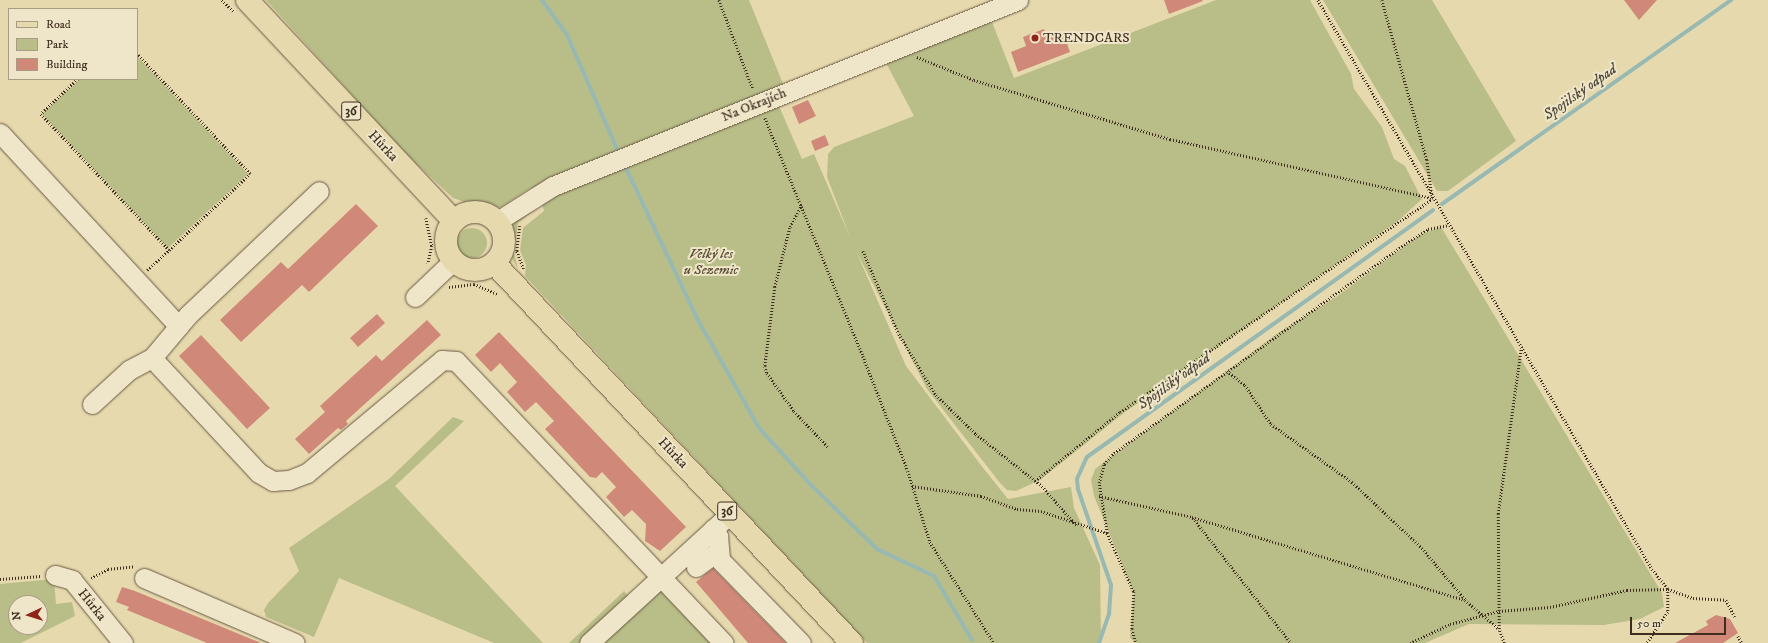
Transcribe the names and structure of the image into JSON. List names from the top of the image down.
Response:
{
  "streets": {
    "main road": ["36", "Hůrka"],
    "street": ["Na Okrajích"]
  },
  "crossings": [
    ["Na Okrajích", "Hůrka"]
  ],
  "water": ["Spojilský odpad"],
  "parks": ["Velký les u Sezemic"],
  "places": ["TRENDCARS"],
  "legend": ["Road", "Park", "Building"],
  "scale_bar": "50 m",
  "north": "left"
}
